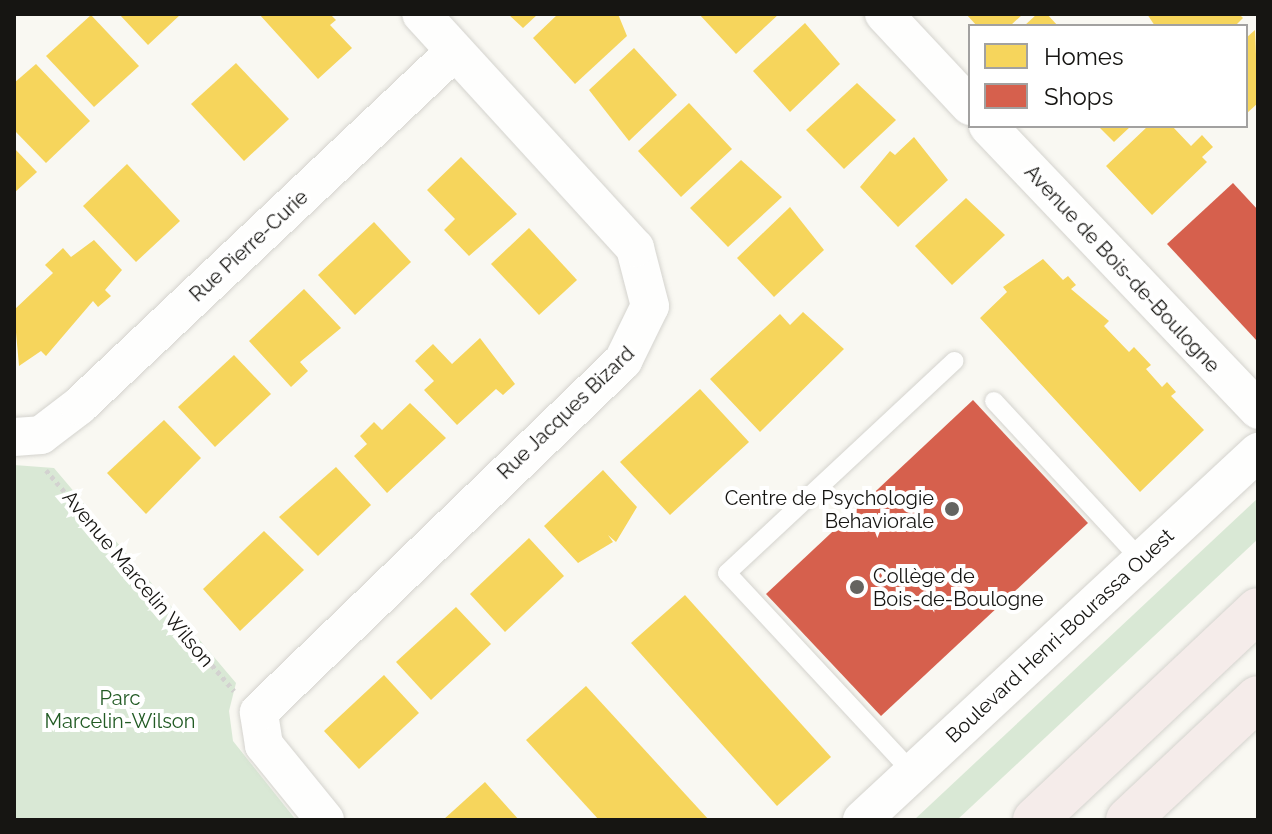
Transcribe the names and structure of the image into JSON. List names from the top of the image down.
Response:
{
  "streets": {
    "street": [
      "Rue Pierre-Curie",
      "Avenue de Bois-de-Boulogne",
      "Rue Jacques Bizard",
      "Boulevard Henri-Bourassa Ouest"
    ],
    "path": ["Avenue Marcelin Wilson"]
  },
  "crossings": [
    ["Rue Pierre-Curie", "Rue Jacques Bizard"],
    ["Rue Pierre-Curie", "Avenue Marcelin Wilson"],
    ["Rue Jacques Bizard", "Avenue Marcelin Wilson"]
  ],
  "parks": ["Parc Marcelin-Wilson"],
  "places": ["Centre de Psychologie Behaviorale", "Collège de Bois-de-Boulogne"],
  "legend": ["Homes", "Shops"]
}
